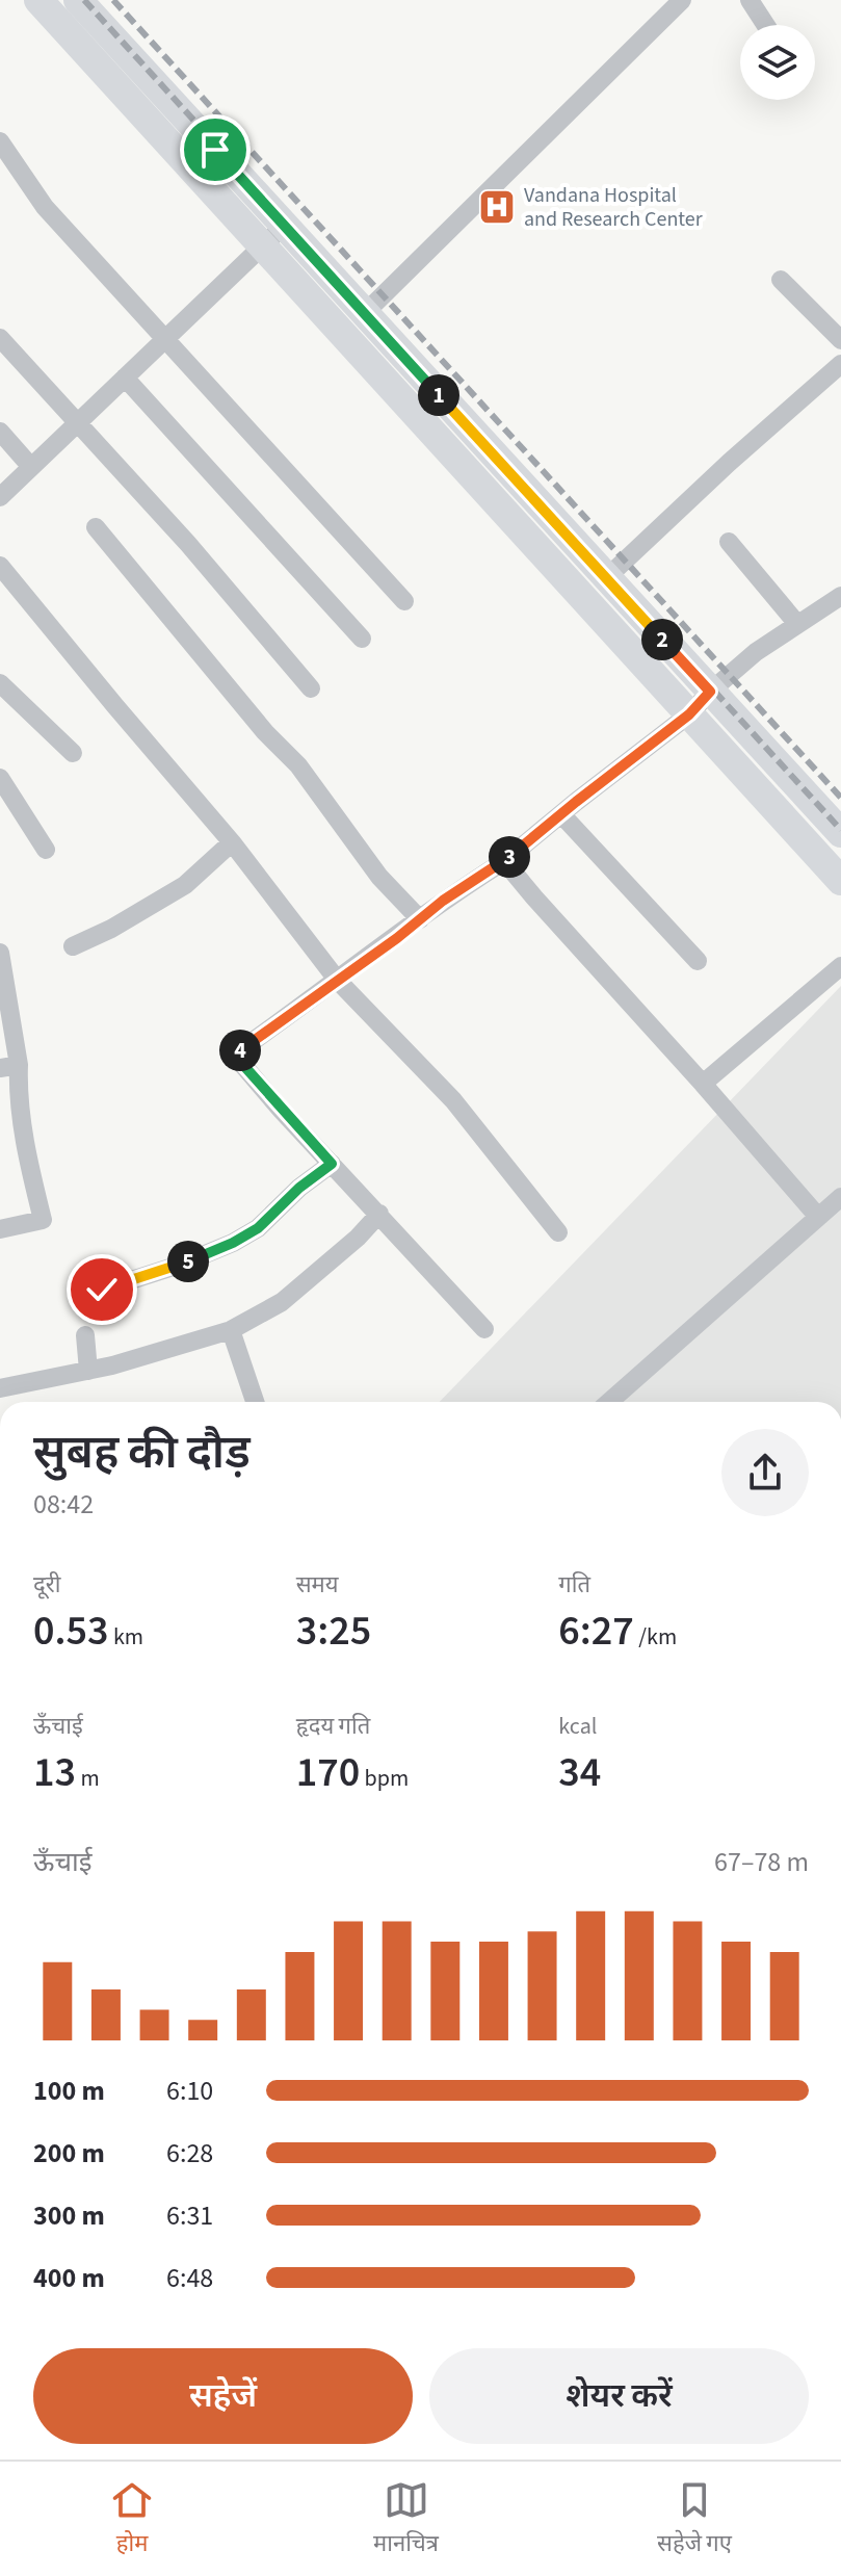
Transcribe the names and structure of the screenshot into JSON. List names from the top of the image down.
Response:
{
  "places": {
    "hospital": ["Vandana Hospital and Research Center"]
  },
  "page": {
    "pins": [
      "1",
      "2",
      "3",
      "4",
      "5"
    ],
    "heading": ["सुबह की दौड़", "08:42"],
    "stats": [
      ["दूरी", "0.53 km"],
      ["समय", "3:25"],
      ["गति", "6:27 /km"],
      ["ऊँचाई", "13 m"],
      ["हृदय गति", "170 bpm"],
      ["kcal", "34"]
    ],
    "chart": ["ऊँचाई", "67–78 m"],
    "list": [
      {
        "name": "100 m",
        "note": "6:10"
      },
      {
        "name": "200 m",
        "note": "6:28"
      },
      {
        "name": "300 m",
        "note": "6:31"
      },
      {
        "name": "400 m",
        "note": "6:48"
      }
    ],
    "buttons": ["सहेजें", "शेयर करें"],
    "tabs": ["होम", "मानचित्र", "सहेजे गए"]
  }
}
